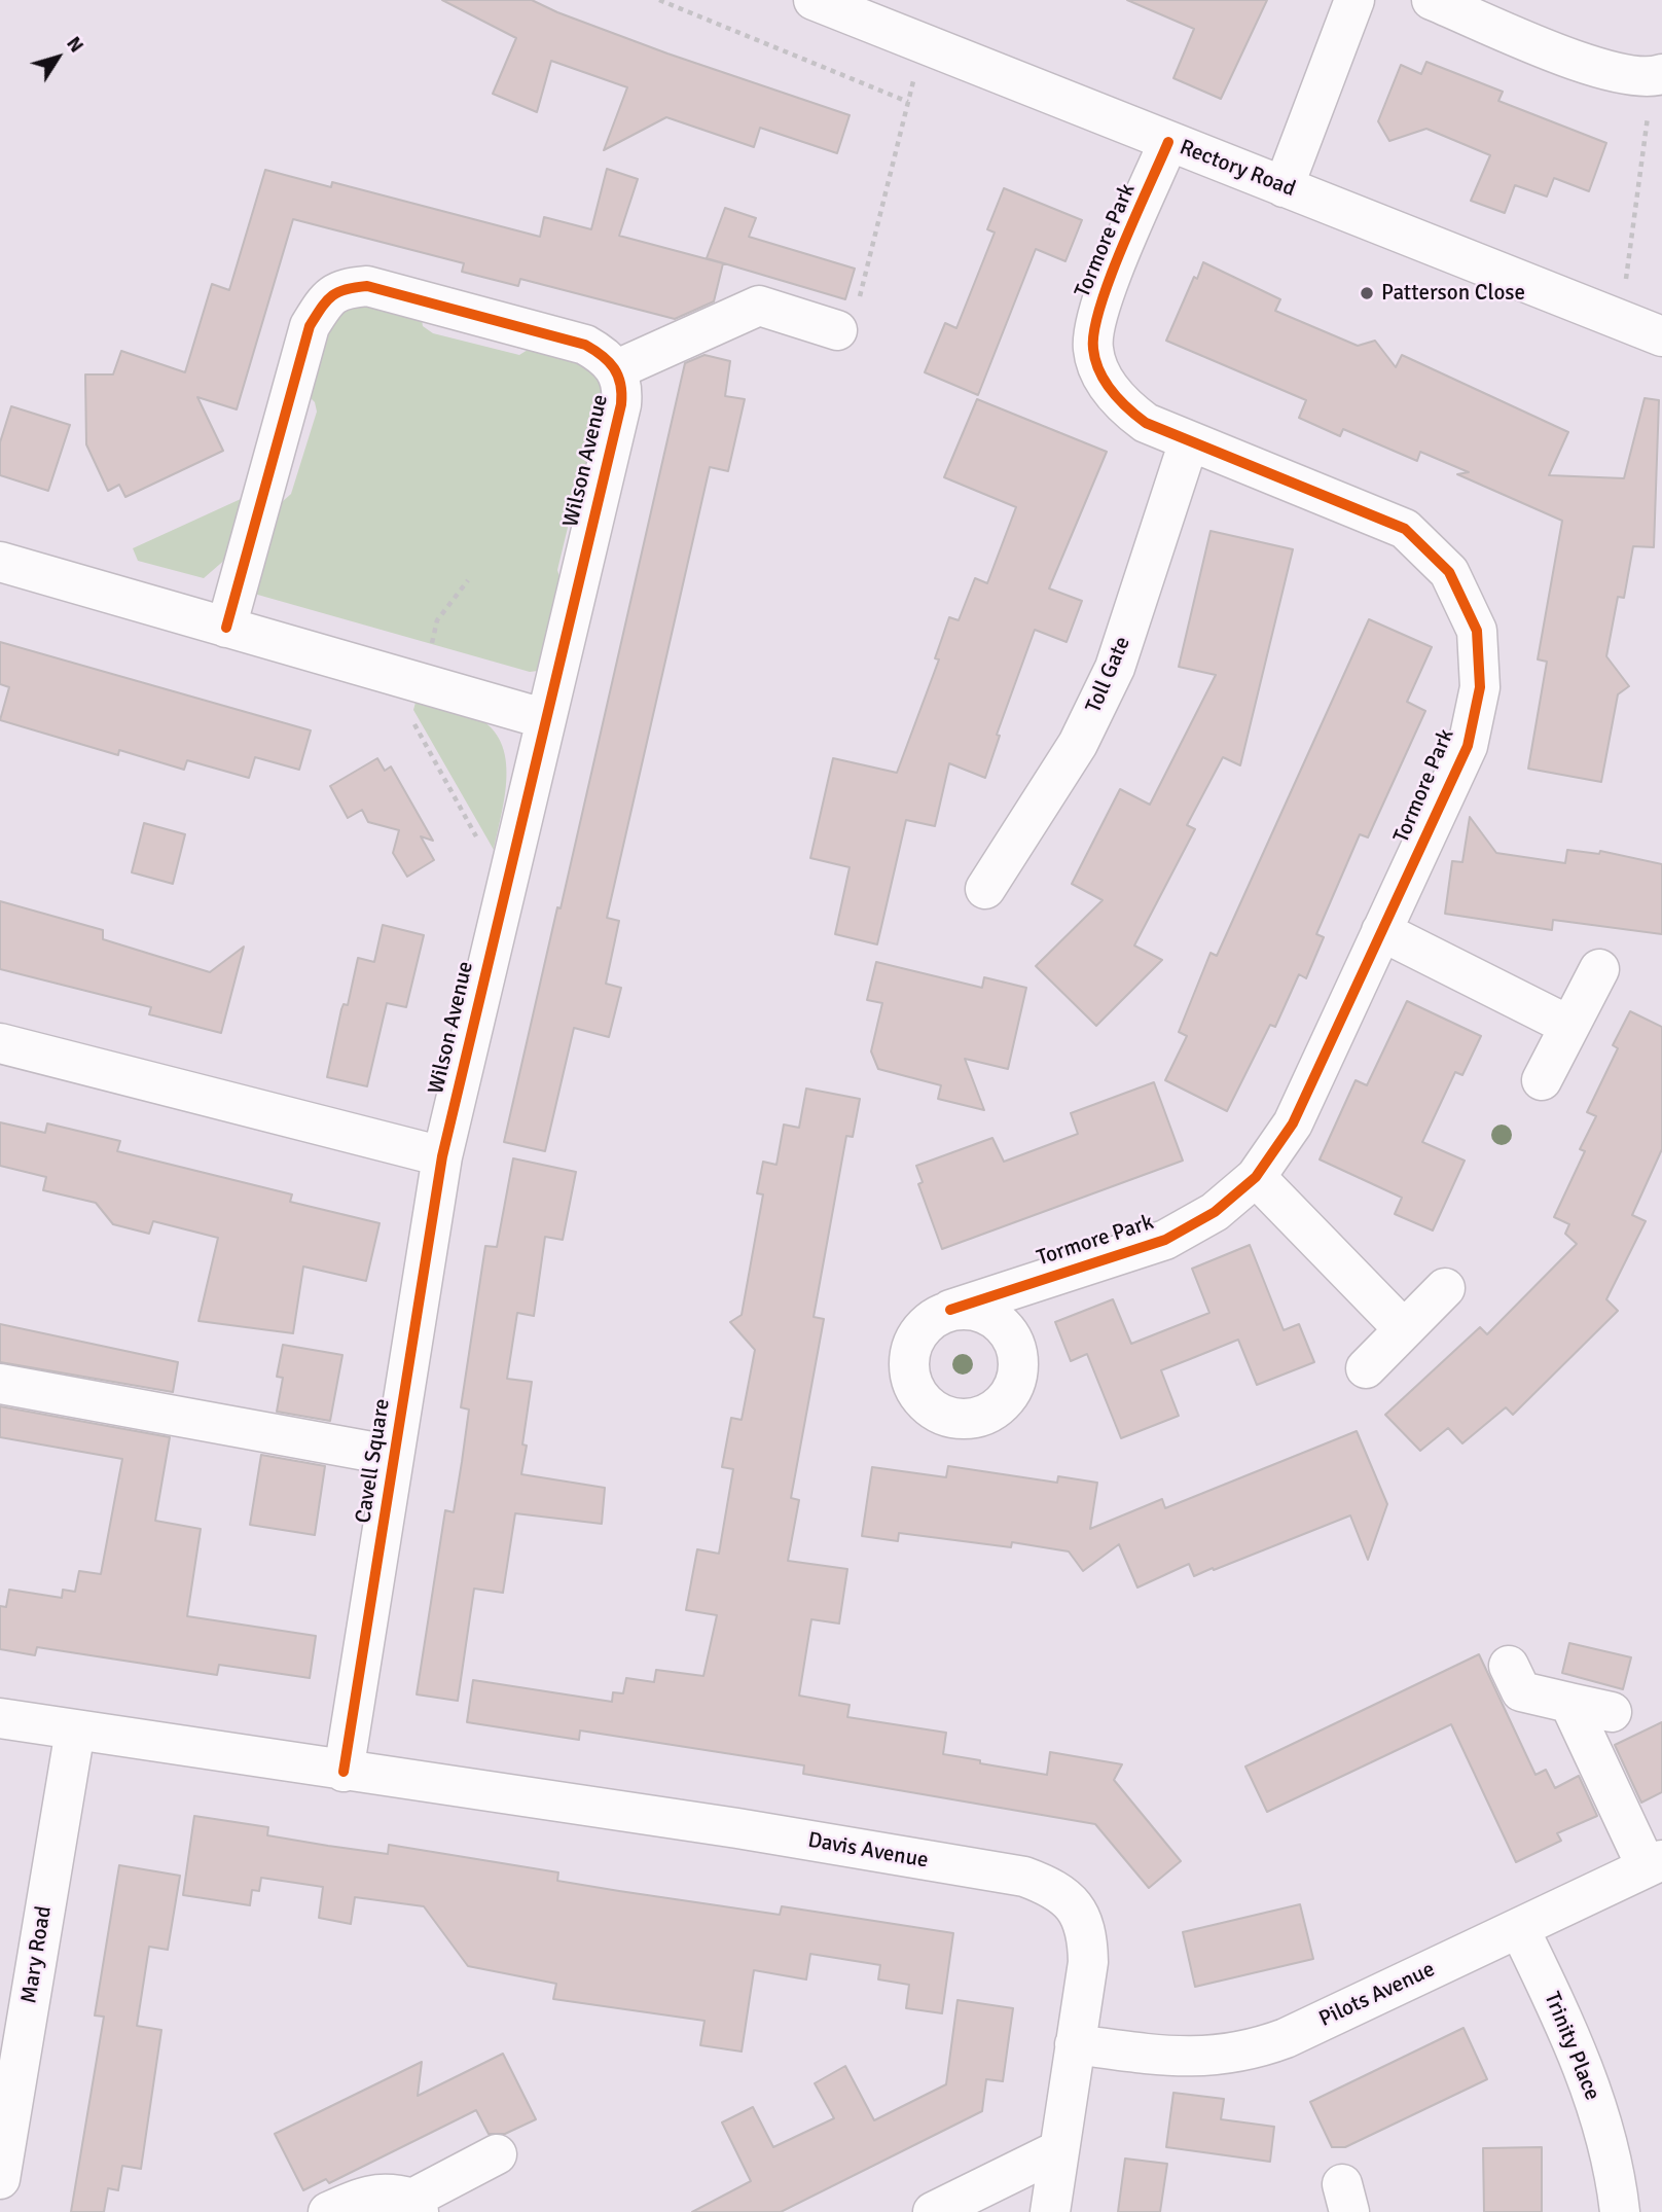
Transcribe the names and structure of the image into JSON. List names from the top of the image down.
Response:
{
  "streets": {
    "street": [
      "Rectory Road",
      "Tormore Park",
      "Wilson Avenue",
      "Toll Gate",
      "Cavell Square",
      "Davis Avenue",
      "Mary Road",
      "Pilots Avenue",
      "Trinity Place"
    ]
  },
  "crossings": [
    ["Rectory Road", "Tormore Park"],
    ["Tormore Park", "Toll Gate"],
    ["Wilson Avenue", "Cavell Square"],
    ["Cavell Square", "Davis Avenue"],
    ["Davis Avenue", "Pilots Avenue"],
    ["Pilots Avenue", "Trinity Place"]
  ],
  "places": ["Patterson Close"],
  "north": "top right"
}
